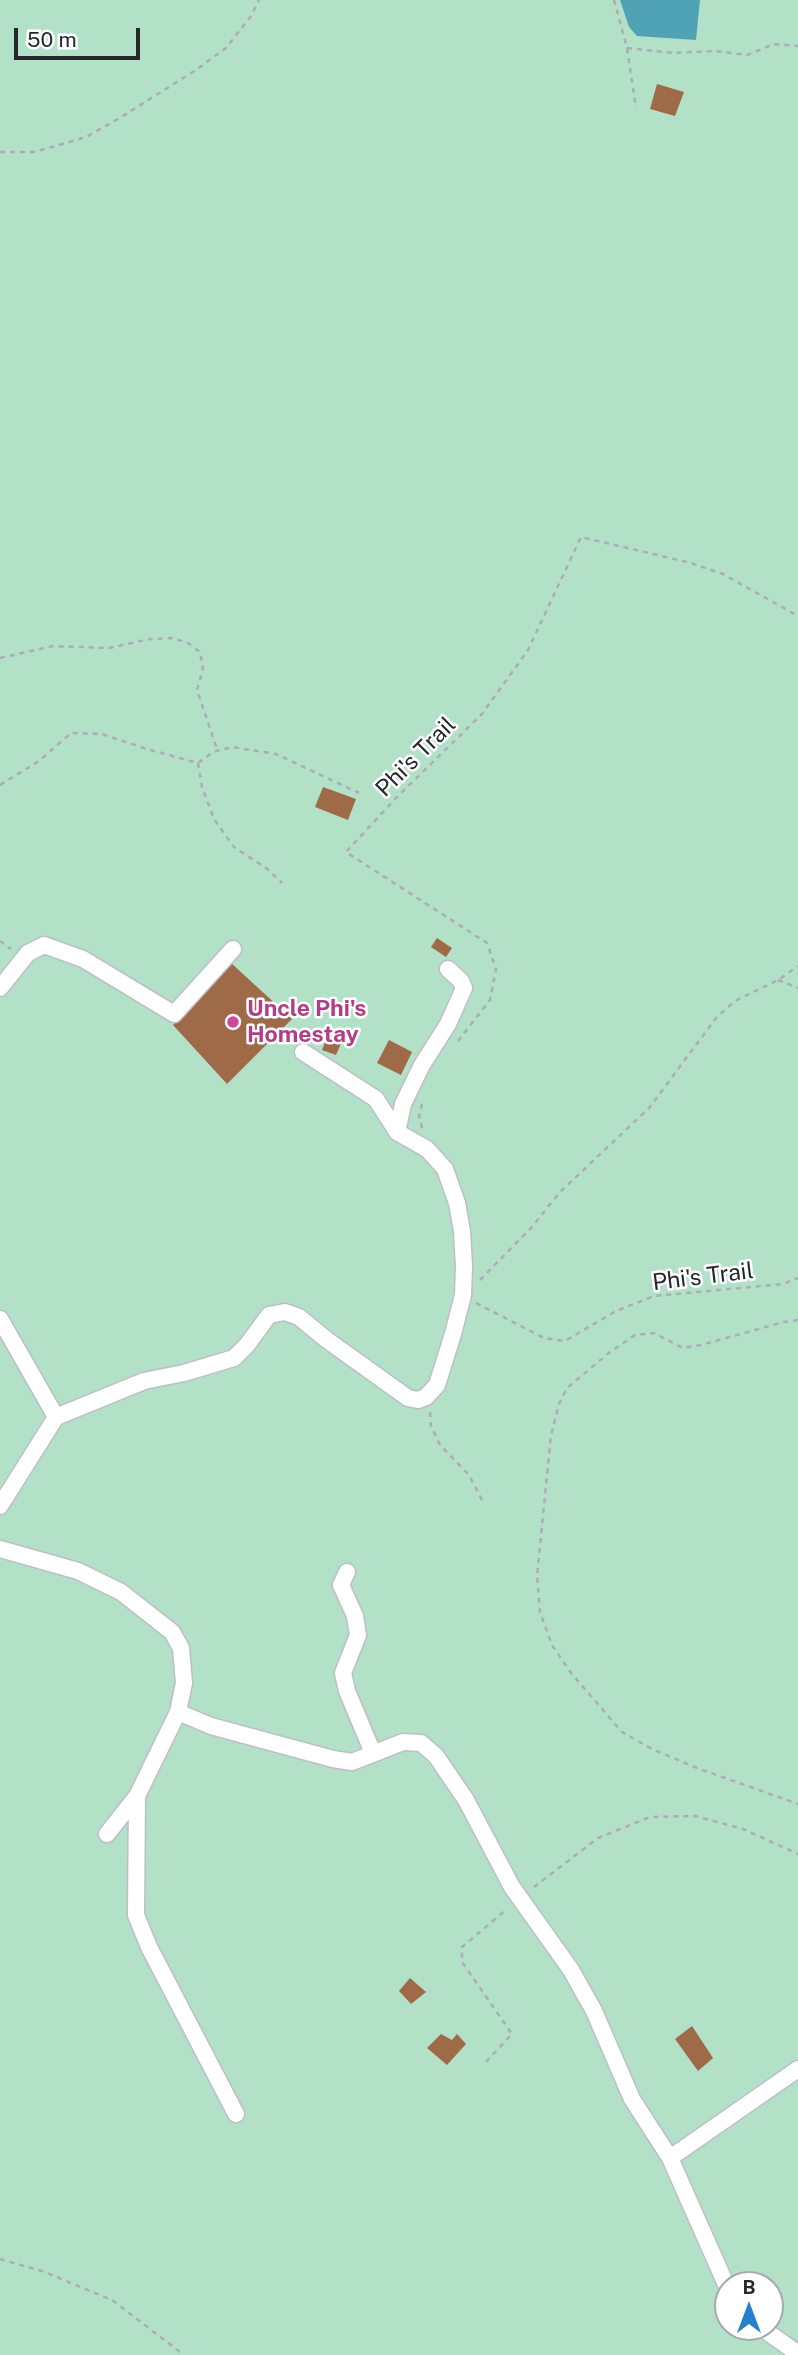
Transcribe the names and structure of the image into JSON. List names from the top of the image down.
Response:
{
  "streets": {
    "path": ["Phi's Trail"]
  },
  "places": ["Uncle Phi's Homestay"],
  "scale_bar": "50 m",
  "north": "top"
}
